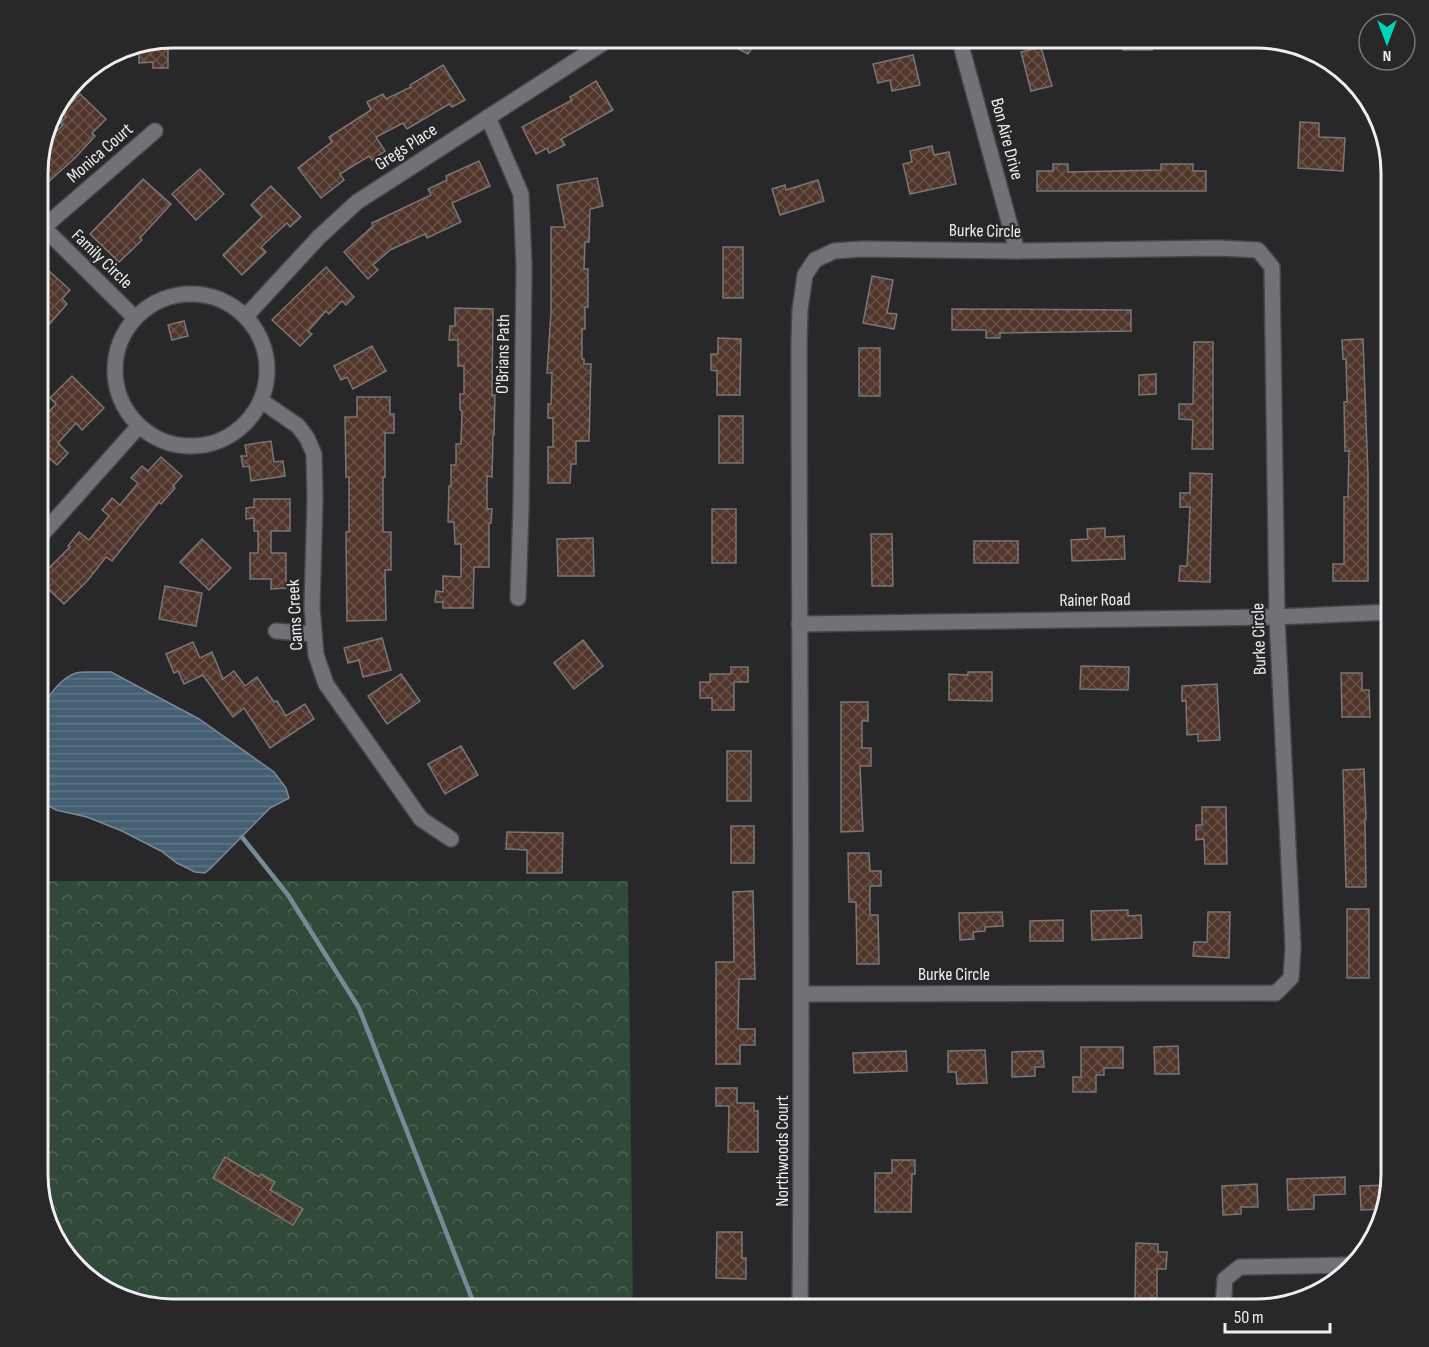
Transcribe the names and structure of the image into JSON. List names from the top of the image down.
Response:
{
  "streets": {
    "street": [
      "Bon Aire Drive",
      "Gregs Place",
      "Monica Court",
      "Burke Circle",
      "Family Circle",
      "O'Brians Path",
      "Rainer Road",
      "Cams Creek",
      "Northwoods Court"
    ]
  },
  "crossings": [
    ["Bon Aire Drive", "Burke Circle"],
    ["Gregs Place", "Family Circle"],
    ["Gregs Place", "O'Brians Path"],
    ["Gregs Place", "Cams Creek"],
    ["Burke Circle", "Rainer Road"],
    ["Burke Circle", "Northwoods Court"],
    ["Family Circle", "Cams Creek"]
  ],
  "scale_bar": "50 m",
  "north": "bottom"
}
